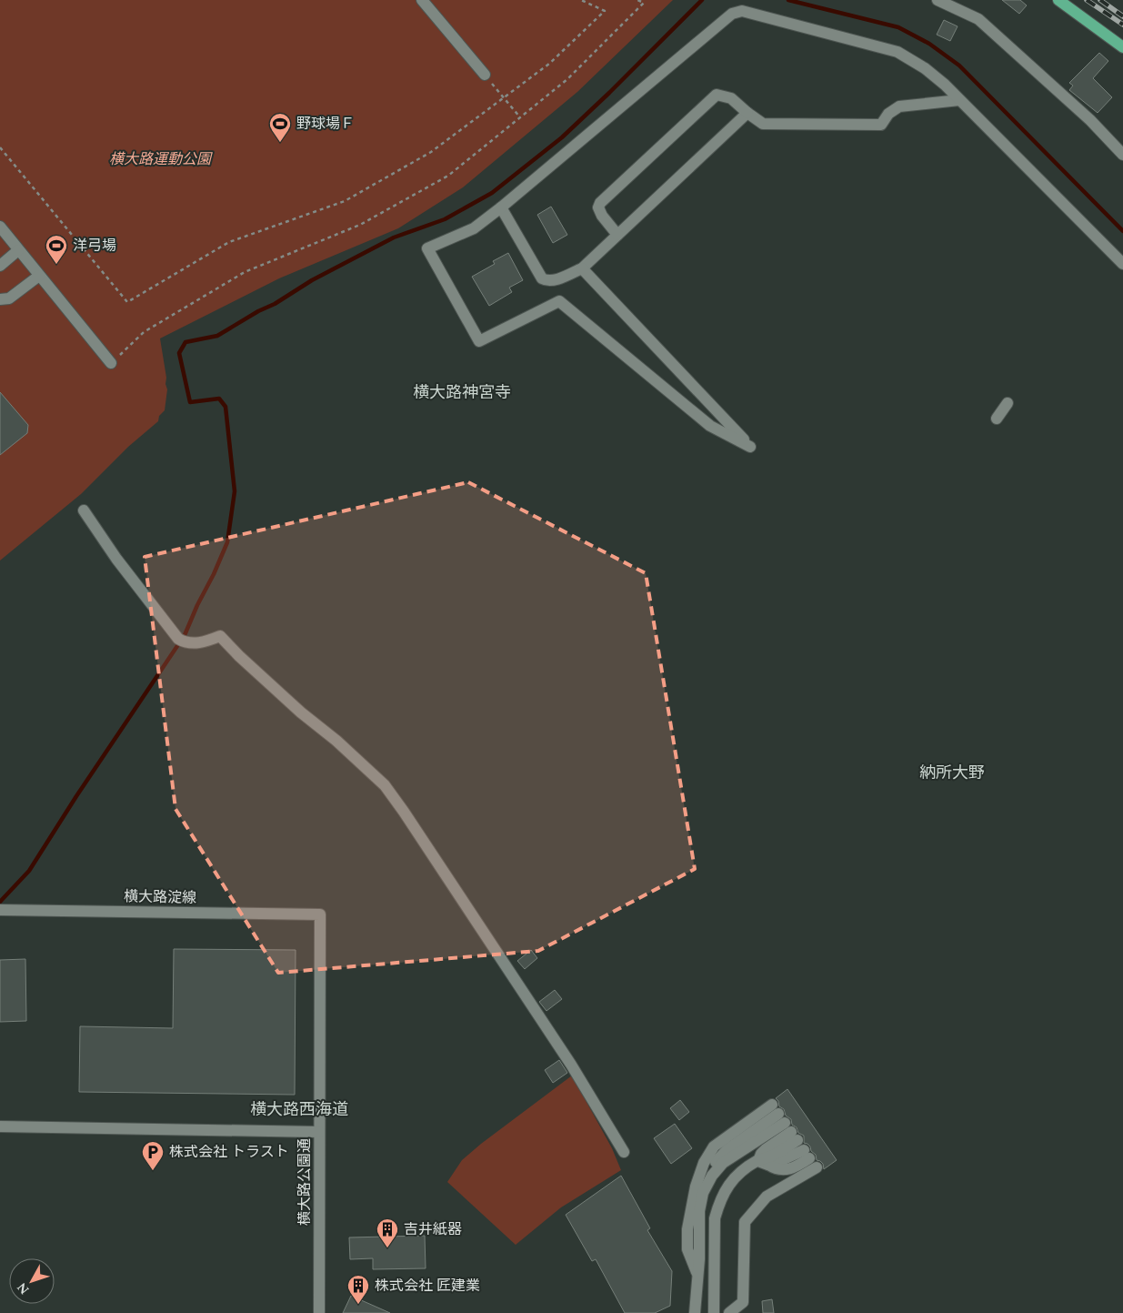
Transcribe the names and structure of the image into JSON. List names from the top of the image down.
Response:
{
  "streets": {
    "street": ["横大路淀線", "横大路公園通"]
  },
  "crossings": [
    ["横大路淀線", "横大路公園通"]
  ],
  "districts": ["横大路神宮寺", "納所大野", "横大路西海道"],
  "parks": ["横大路運動公園"],
  "places": {
    "sports": ["野球場Ｆ", "洋弓場"],
    "parking": ["株式会社 トラスト"],
    "building": ["吉井紙器", "株式会社 匠建業"]
  },
  "north": "bottom left"
}
